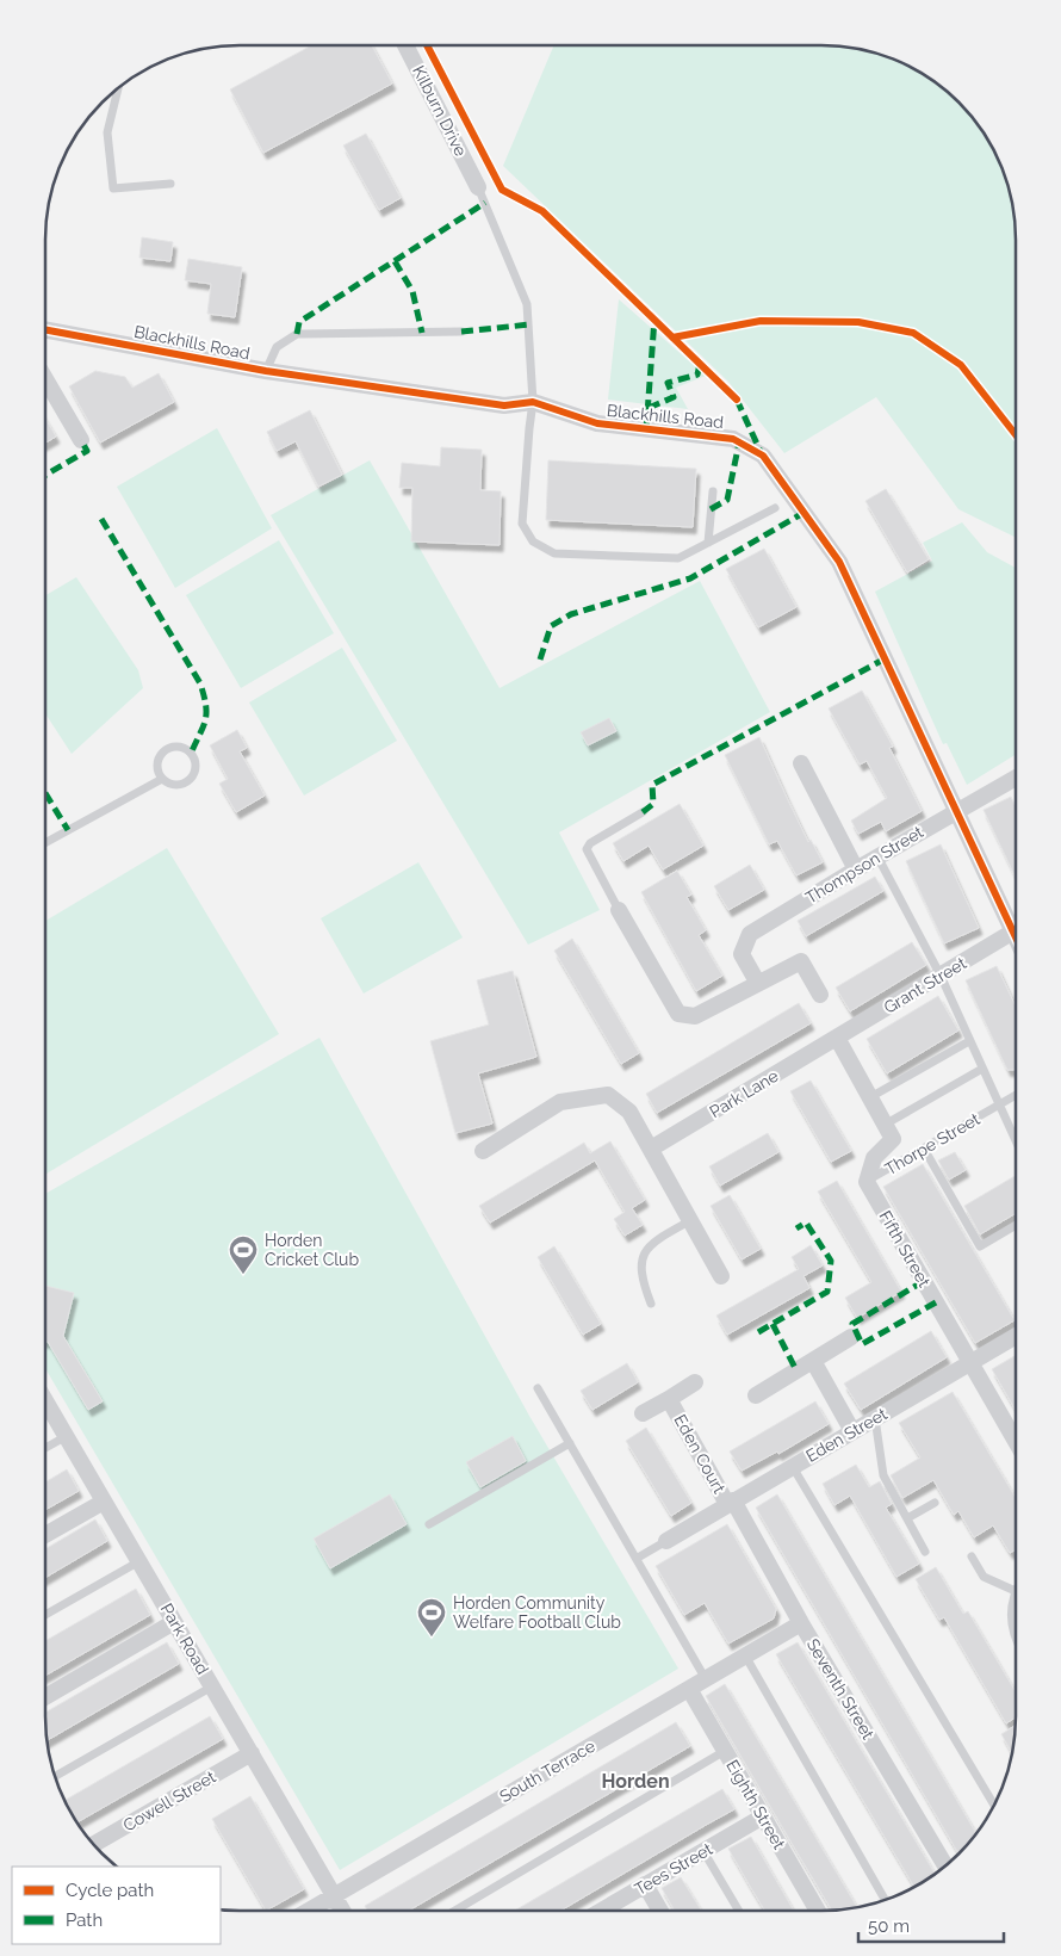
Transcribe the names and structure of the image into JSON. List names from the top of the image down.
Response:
{
  "streets": {
    "street": [
      "Kilburn Drive",
      "Blackhills Road",
      "Thompson Street",
      "Grant Street",
      "Park Lane",
      "Fifth Street",
      "Eden Street",
      "Eden Court",
      "Park Road",
      "Seventh Street",
      "South Terrace",
      "Cowell Street",
      "Eighth Street",
      "Tees Street"
    ],
    "lane": ["Thorpe Street"]
  },
  "crossings": [
    ["Blackhills Road", "Thompson Street"],
    ["Blackhills Road", "Grant Street"],
    ["Grant Street", "Park Lane"],
    ["Thorpe Street", "Fifth Street"],
    ["Fifth Street", "Eden Street"],
    ["Eden Street", "Eden Court"],
    ["Eden Street", "Seventh Street"],
    ["Eden Court", "Seventh Street"],
    ["Park Road", "South Terrace"],
    ["Park Road", "Cowell Street"],
    ["Seventh Street", "South Terrace"],
    ["South Terrace", "Eighth Street"],
    ["Eighth Street", "Tees Street"]
  ],
  "districts": ["Horden"],
  "places": {
    "sports": ["Horden Cricket Club", "Horden Community Welfare Football Club"]
  },
  "legend": ["Cycle path", "Path"],
  "scale_bar": "50 m"
}
